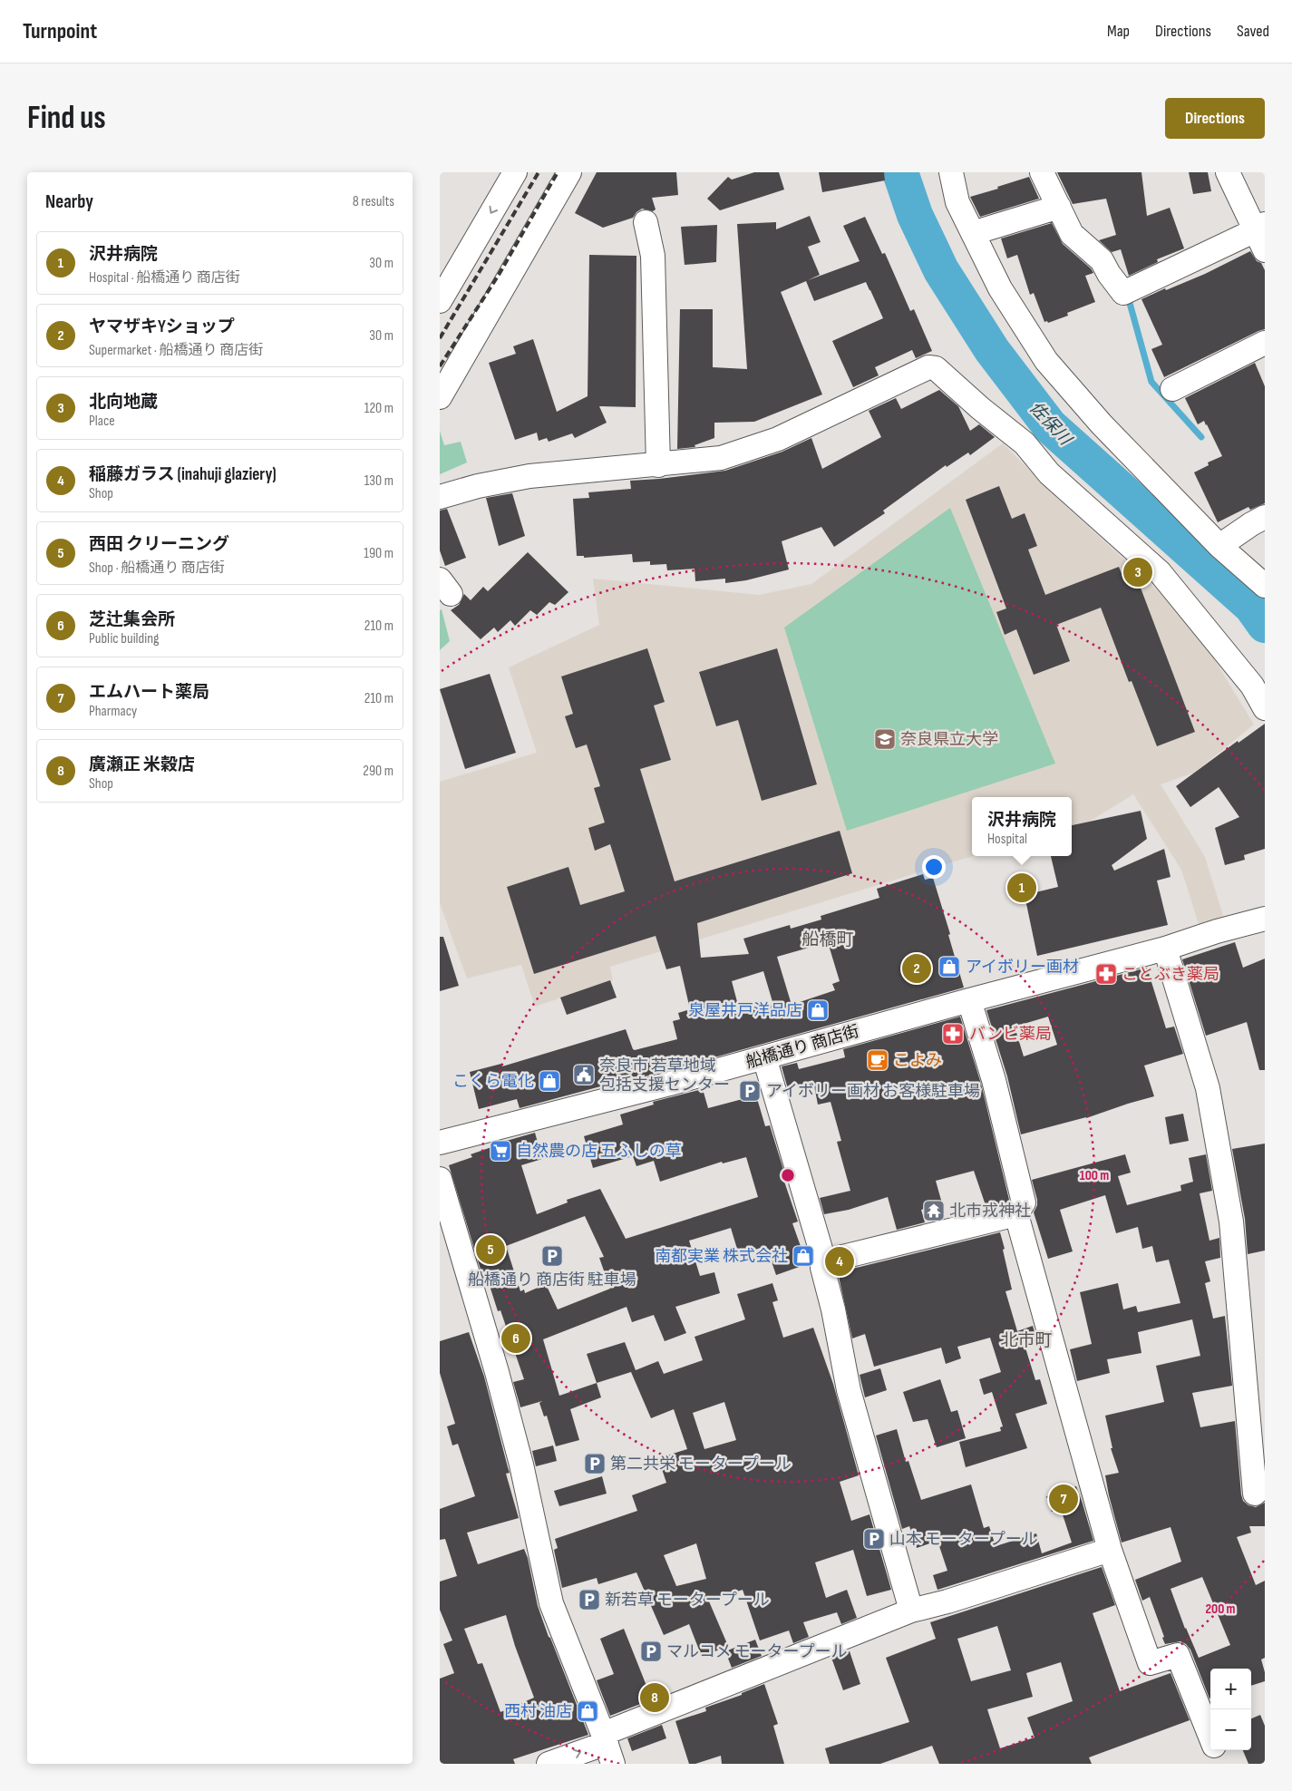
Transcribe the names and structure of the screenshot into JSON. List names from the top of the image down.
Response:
{
  "streets": {
    "street": ["船橋通り 商店街"]
  },
  "districts": ["船橋町", "北市町"],
  "water": ["佐保川"],
  "places": {
    "school or university": ["奈良県立大学"],
    "shop": [
      "アイボリー画材",
      "泉屋井戸洋品店",
      "こくら電化",
      "南都実業 株式会社",
      "西村 油店"
    ],
    "pharmacy": ["ことぶき薬局", "バンビ薬局"],
    "cafe": ["こよみ"],
    "public building": ["奈良市 若草地域 包括支援センター"],
    "parking": [
      "アイボリー画材 お客様駐車場",
      "船橋通り 商店街 駐車場",
      "第二共栄 モータープール",
      "山本 モータープール",
      "新若草 モータープール",
      "マルコメ モータープール"
    ],
    "supermarket": ["自然農の店 五ふしの草"],
    "temple": ["北市戎神社"]
  },
  "page": {
    "header": "Turnpoint",
    "nav": ["Map", "Directions", "Saved"],
    "buttons": "Directions",
    "title": "Find us",
    "heading": ["Nearby", "8 results"],
    "list": [
      {
        "mark": "1",
        "name": "沢井病院",
        "note": "Hospital · 船橋通り 商店街",
        "value": "30 m"
      },
      {
        "mark": "2",
        "name": "ヤマザキYショップ",
        "note": "Supermarket · 船橋通り 商店街",
        "value": "30 m"
      },
      {
        "mark": "3",
        "name": "北向地蔵",
        "note": "Place",
        "value": "120 m"
      },
      {
        "mark": "4",
        "name": "稲藤ガラス (inahuji glaziery)",
        "note": "Shop",
        "value": "130 m"
      },
      {
        "mark": "5",
        "name": "西田 クリーニング",
        "note": "Shop · 船橋通り 商店街",
        "value": "190 m"
      },
      {
        "mark": "6",
        "name": "芝辻集会所",
        "note": "Public building",
        "value": "210 m"
      },
      {
        "mark": "7",
        "name": "エムハート薬局",
        "note": "Pharmacy",
        "value": "210 m"
      },
      {
        "mark": "8",
        "name": "廣瀬正 米穀店",
        "note": "Shop",
        "value": "290 m"
      }
    ],
    "pins": [
      "3",
      "1",
      "2",
      "5",
      "4",
      "6",
      "7",
      "8"
    ],
    "popup": ["沢井病院", "Hospital"],
    "map_buttons": ["+", "−"]
  },
  "rings": ["100 m", "200 m"]
}
